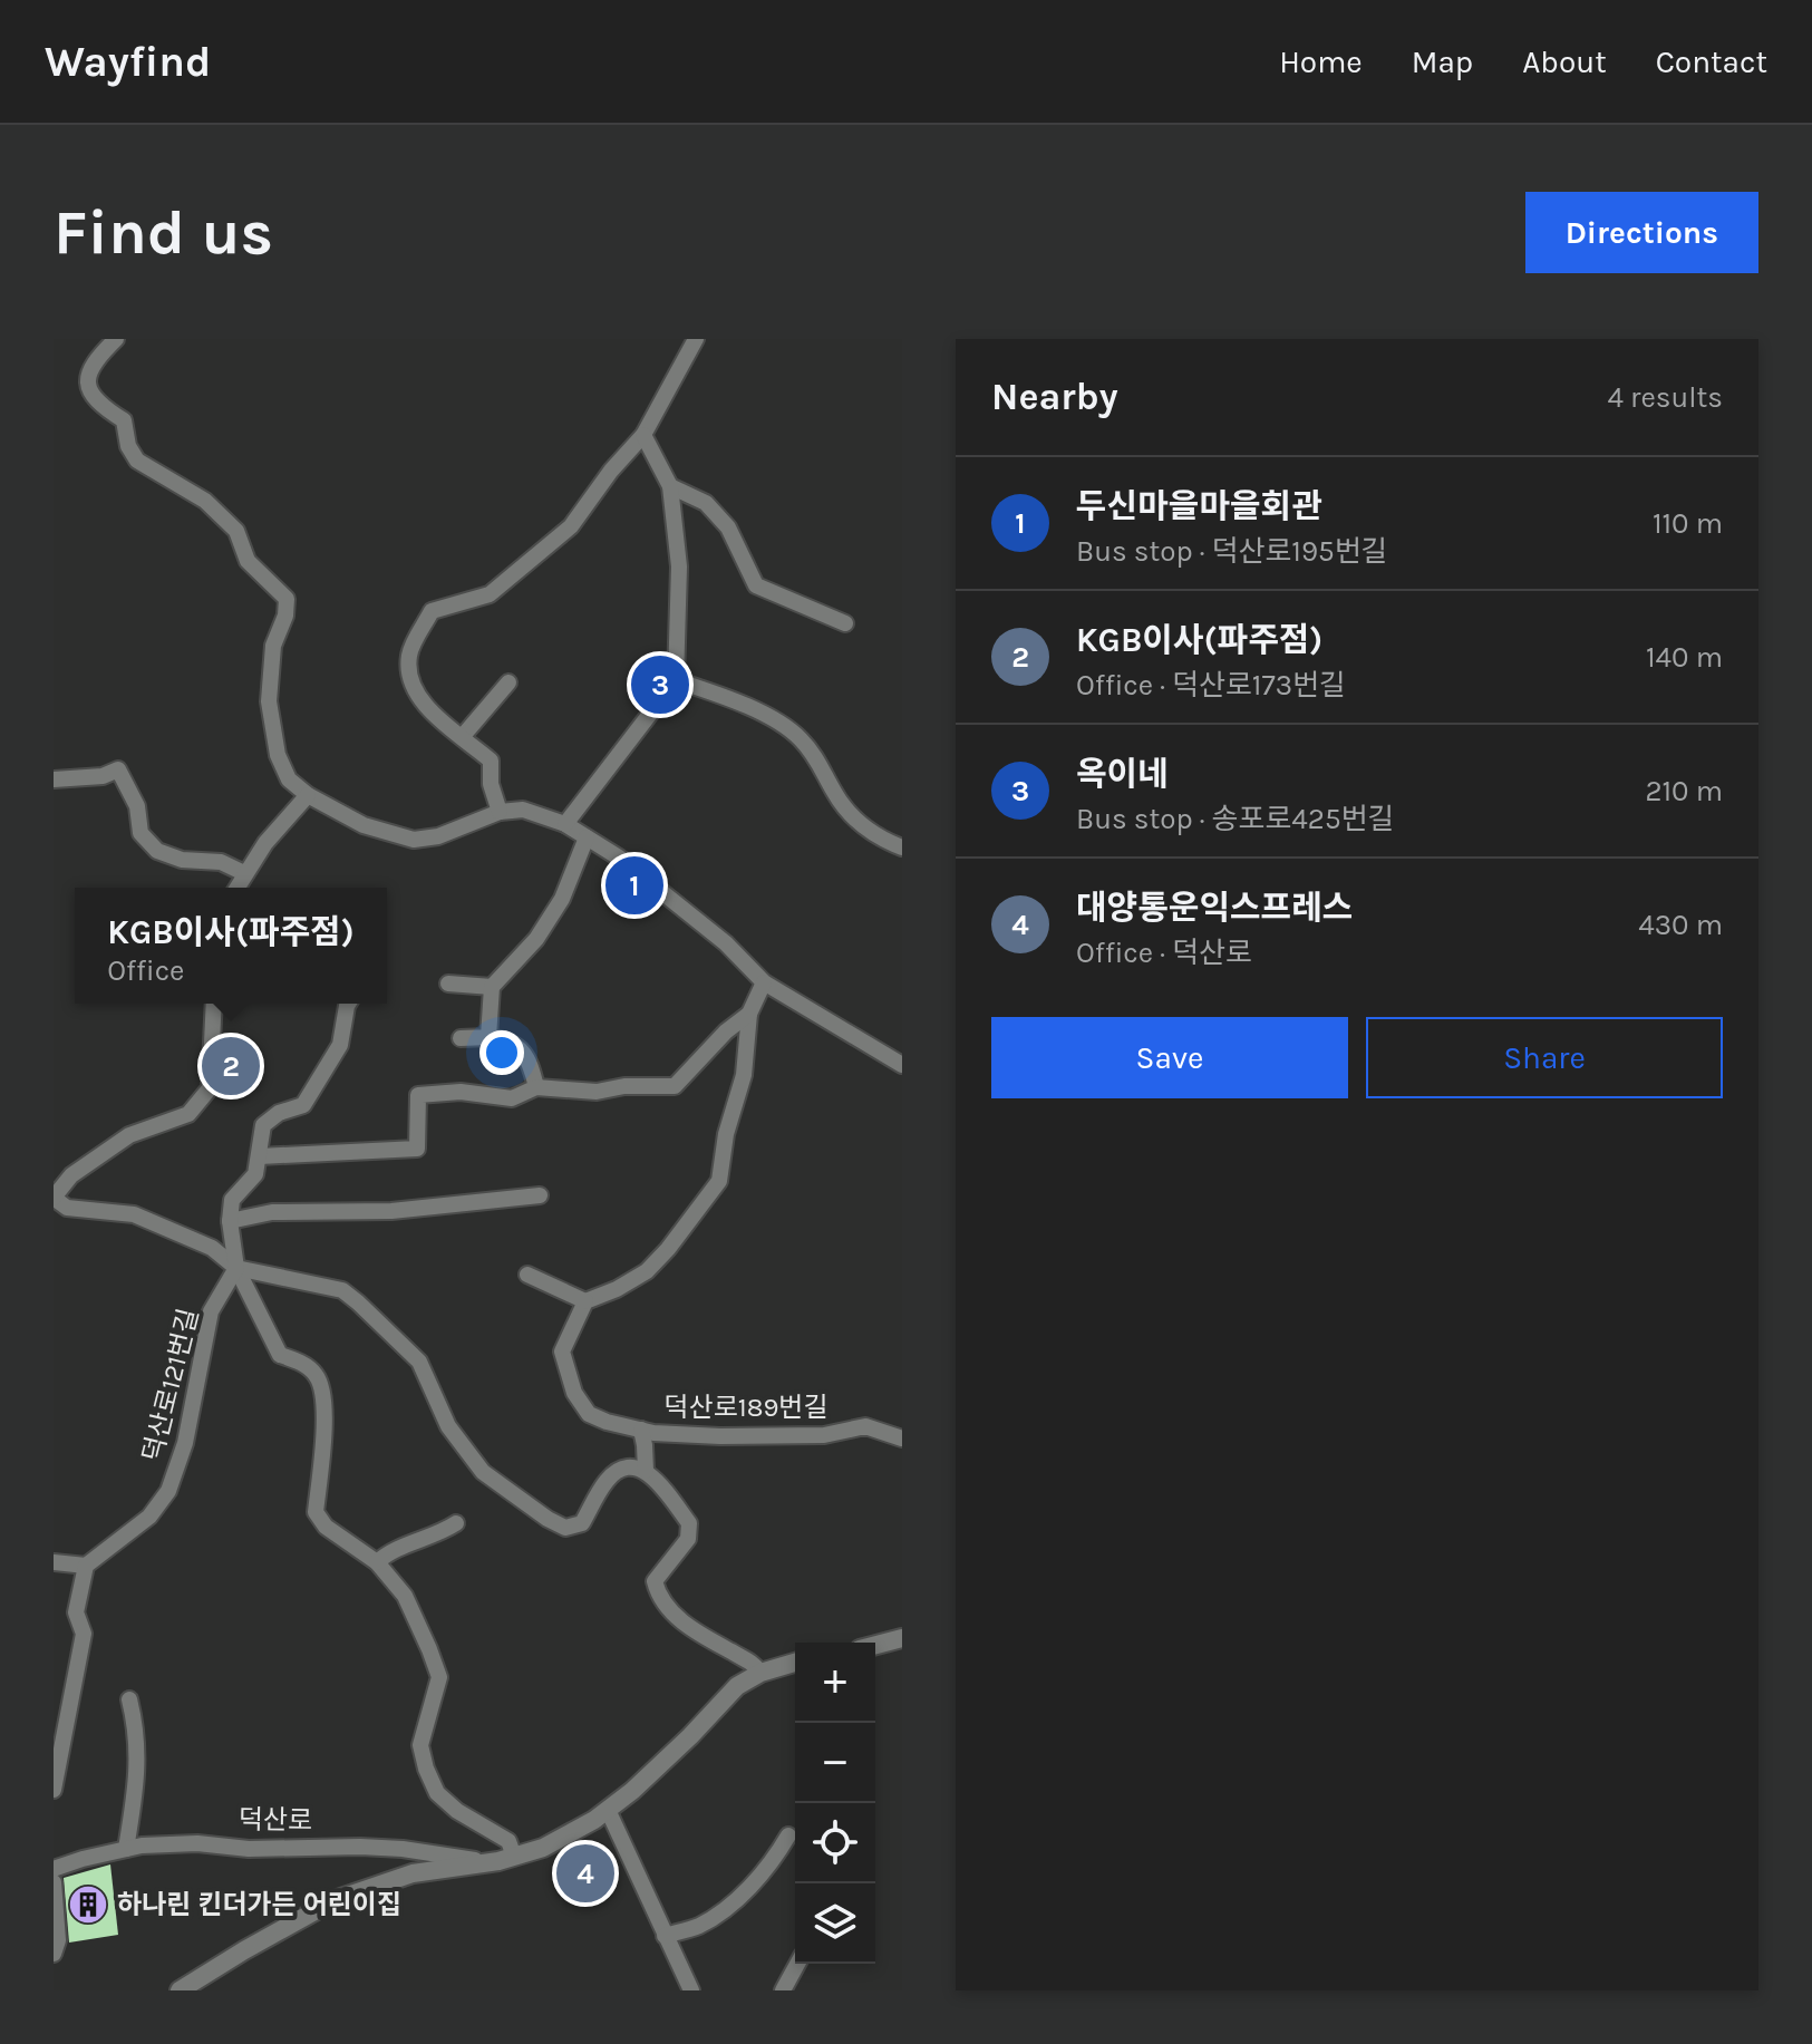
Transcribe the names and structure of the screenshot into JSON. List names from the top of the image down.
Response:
{
  "streets": {
    "street": ["덕산로121번길", "덕산로189번길", "덕산로"]
  },
  "places": {
    "building": ["하나린 킨더가든 어린이집"]
  },
  "page": {
    "header": "Wayfind",
    "nav": [
      "Home",
      "Map",
      "About",
      "Contact"
    ],
    "buttons": [
      "Directions",
      ["Save", "Share"]
    ],
    "title": "Find us",
    "heading": ["Nearby", "4 results"],
    "list": [
      {
        "mark": "1",
        "name": "두신마을마을회관",
        "note": "Bus stop · 덕산로195번길",
        "value": "110 m"
      },
      {
        "mark": "2",
        "name": "KGB이사(파주점)",
        "note": "Office · 덕산로173번길",
        "value": "140 m"
      },
      {
        "mark": "3",
        "name": "옥이네",
        "note": "Bus stop · 송포로425번길",
        "value": "210 m"
      },
      {
        "mark": "4",
        "name": "대양통운익스프레스",
        "note": "Office · 덕산로",
        "value": "430 m"
      }
    ],
    "pins": [
      "3",
      "1",
      "2",
      "4"
    ],
    "popup": ["KGB이사(파주점)", "Office"],
    "map_buttons": ["+", "−"]
  }
}
